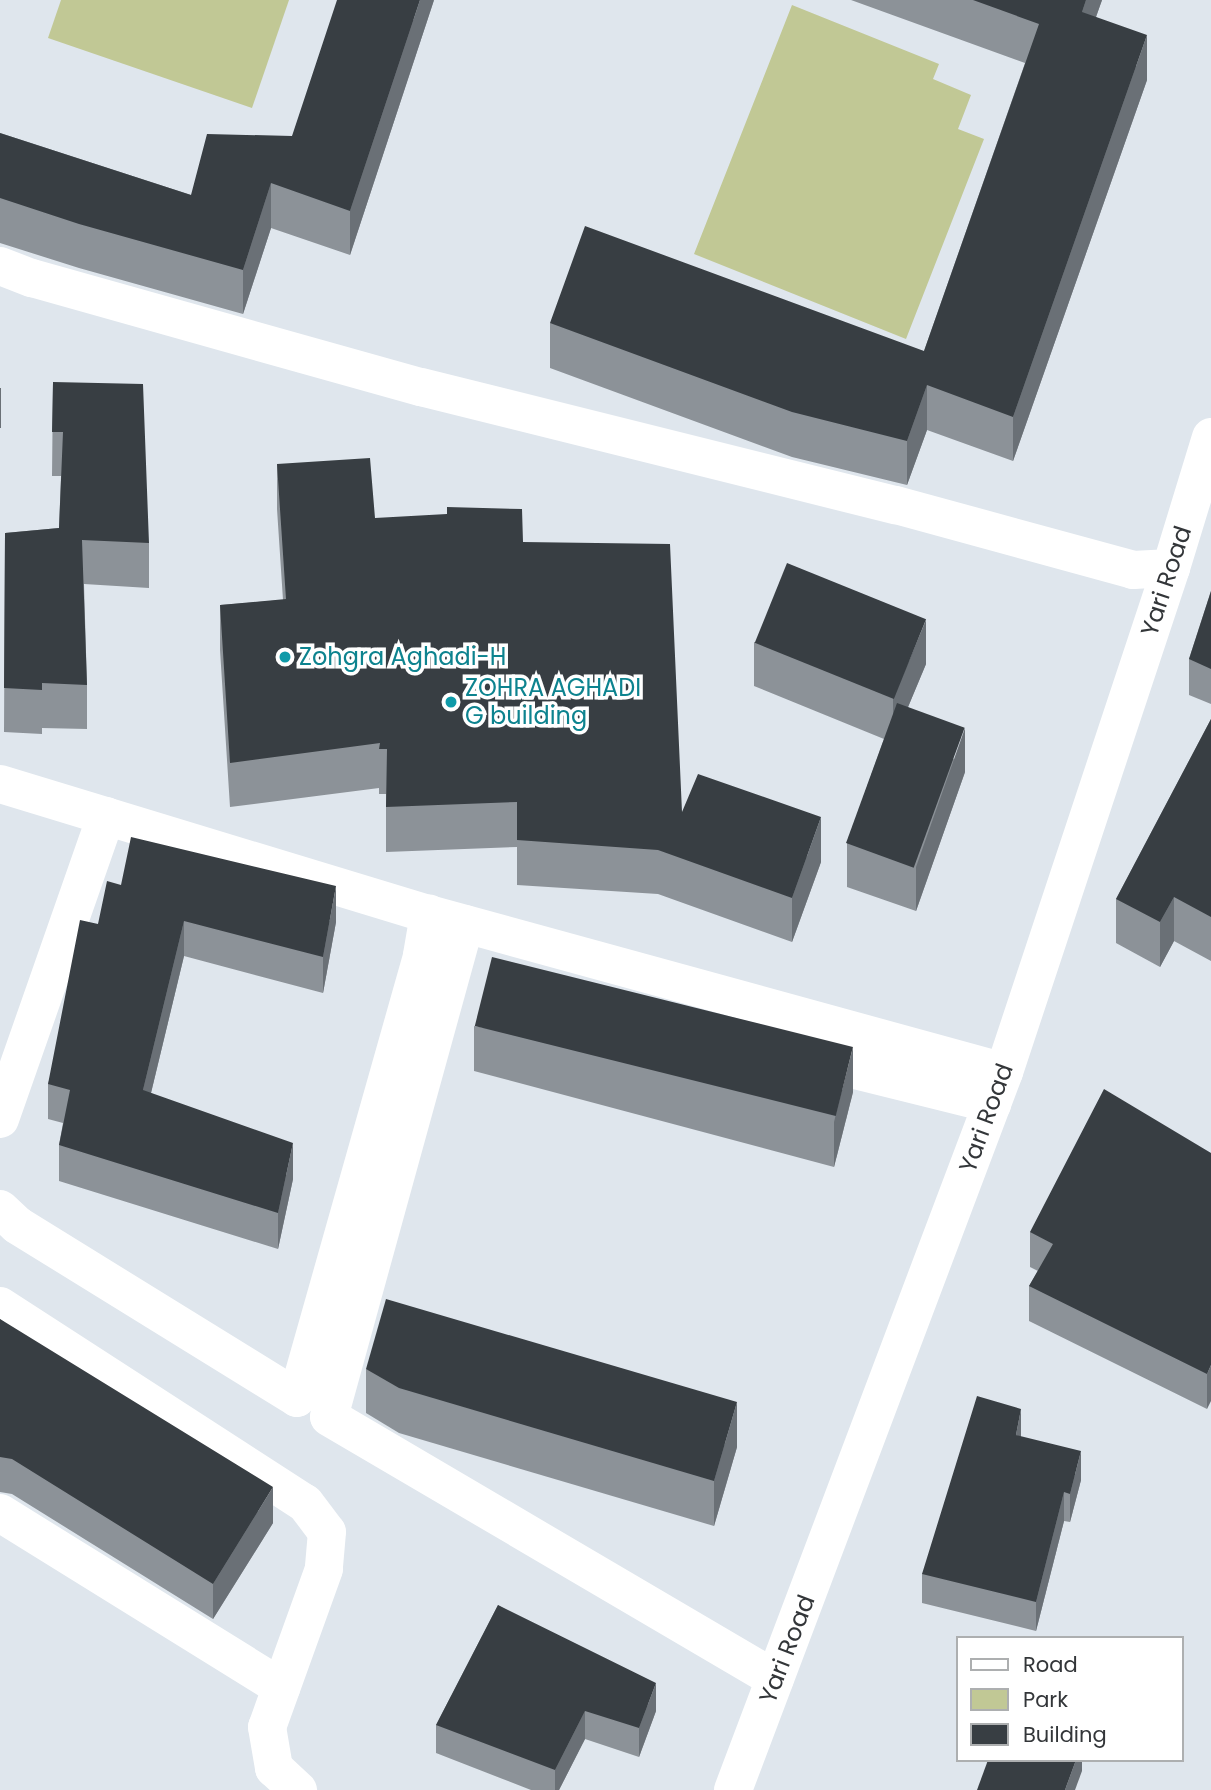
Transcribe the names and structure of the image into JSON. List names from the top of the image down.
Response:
{
  "streets": {
    "street": ["Yari Road"]
  },
  "places": ["Zohgra Aghadi-H", "ZOHRA AGHADI G building"],
  "legend": ["Road", "Park", "Building"]
}
